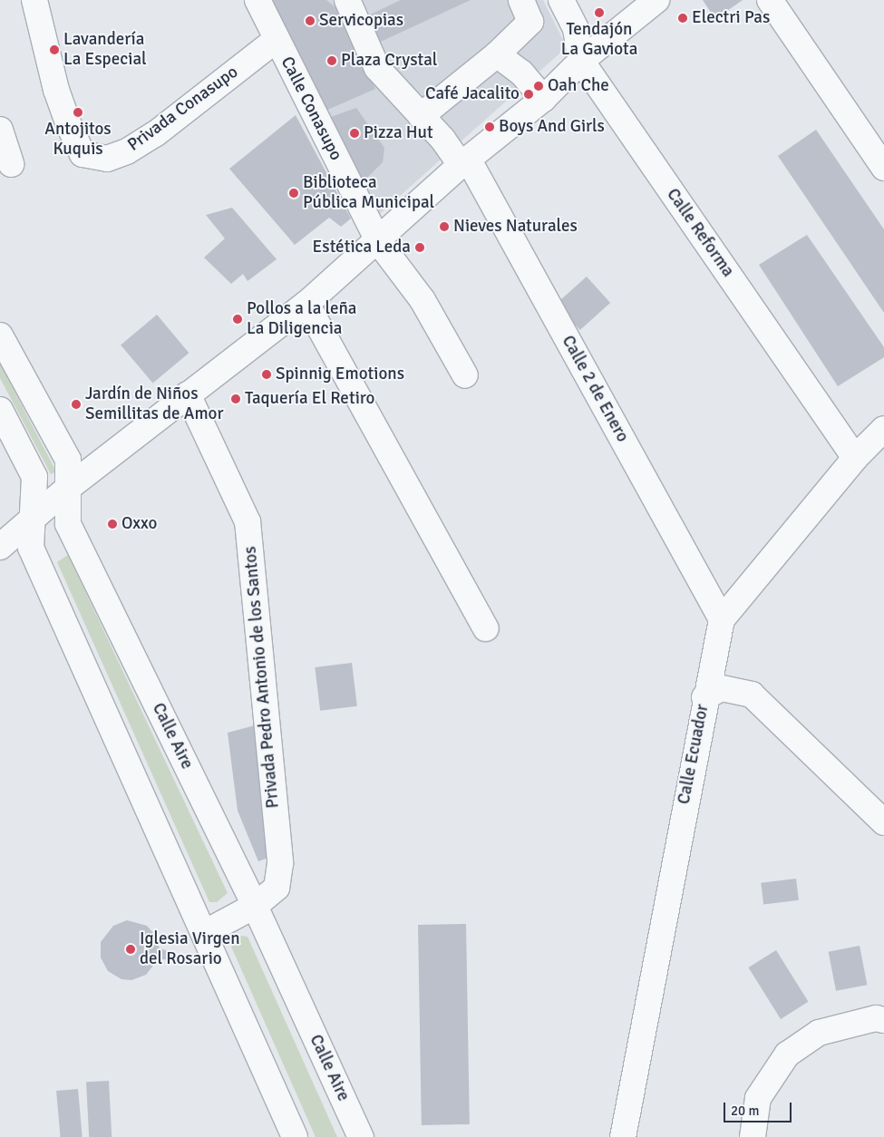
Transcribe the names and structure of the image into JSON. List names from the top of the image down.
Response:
{
  "streets": {
    "street": [
      "Privada Conasupo",
      "Calle Conasupo",
      "Calle Reforma",
      "Calle 2 de Enero",
      "Privada Pedro Antonio de los Santos",
      "Calle Aire",
      "Calle Ecuador"
    ]
  },
  "crossings": [
    ["Privada Conasupo", "Calle Conasupo"],
    ["Calle Reforma", "Calle Ecuador"],
    ["Calle 2 de Enero", "Calle Ecuador"],
    ["Privada Pedro Antonio de los Santos", "Calle Aire"]
  ],
  "places": [
    "Tendajón La Gaviota",
    "Electri Pas",
    "Servicopias",
    "Lavandería La Especial",
    "Plaza Crystal",
    "Oah Che",
    "Café Jacalito",
    "Antojitos Kuquis",
    "Boys And Girls",
    "Pizza Hut",
    "Biblioteca Pública Municipal",
    "Nieves Naturales",
    "Estética Leda",
    "Pollos a la leña La Diligencia",
    "Spinnig Emotions",
    "Taquería El Retiro",
    "Jardín de Niños Semillitas de Amor",
    "Oxxo",
    "Iglesia Virgen del Rosario"
  ],
  "scale_bar": "20 m"
}
